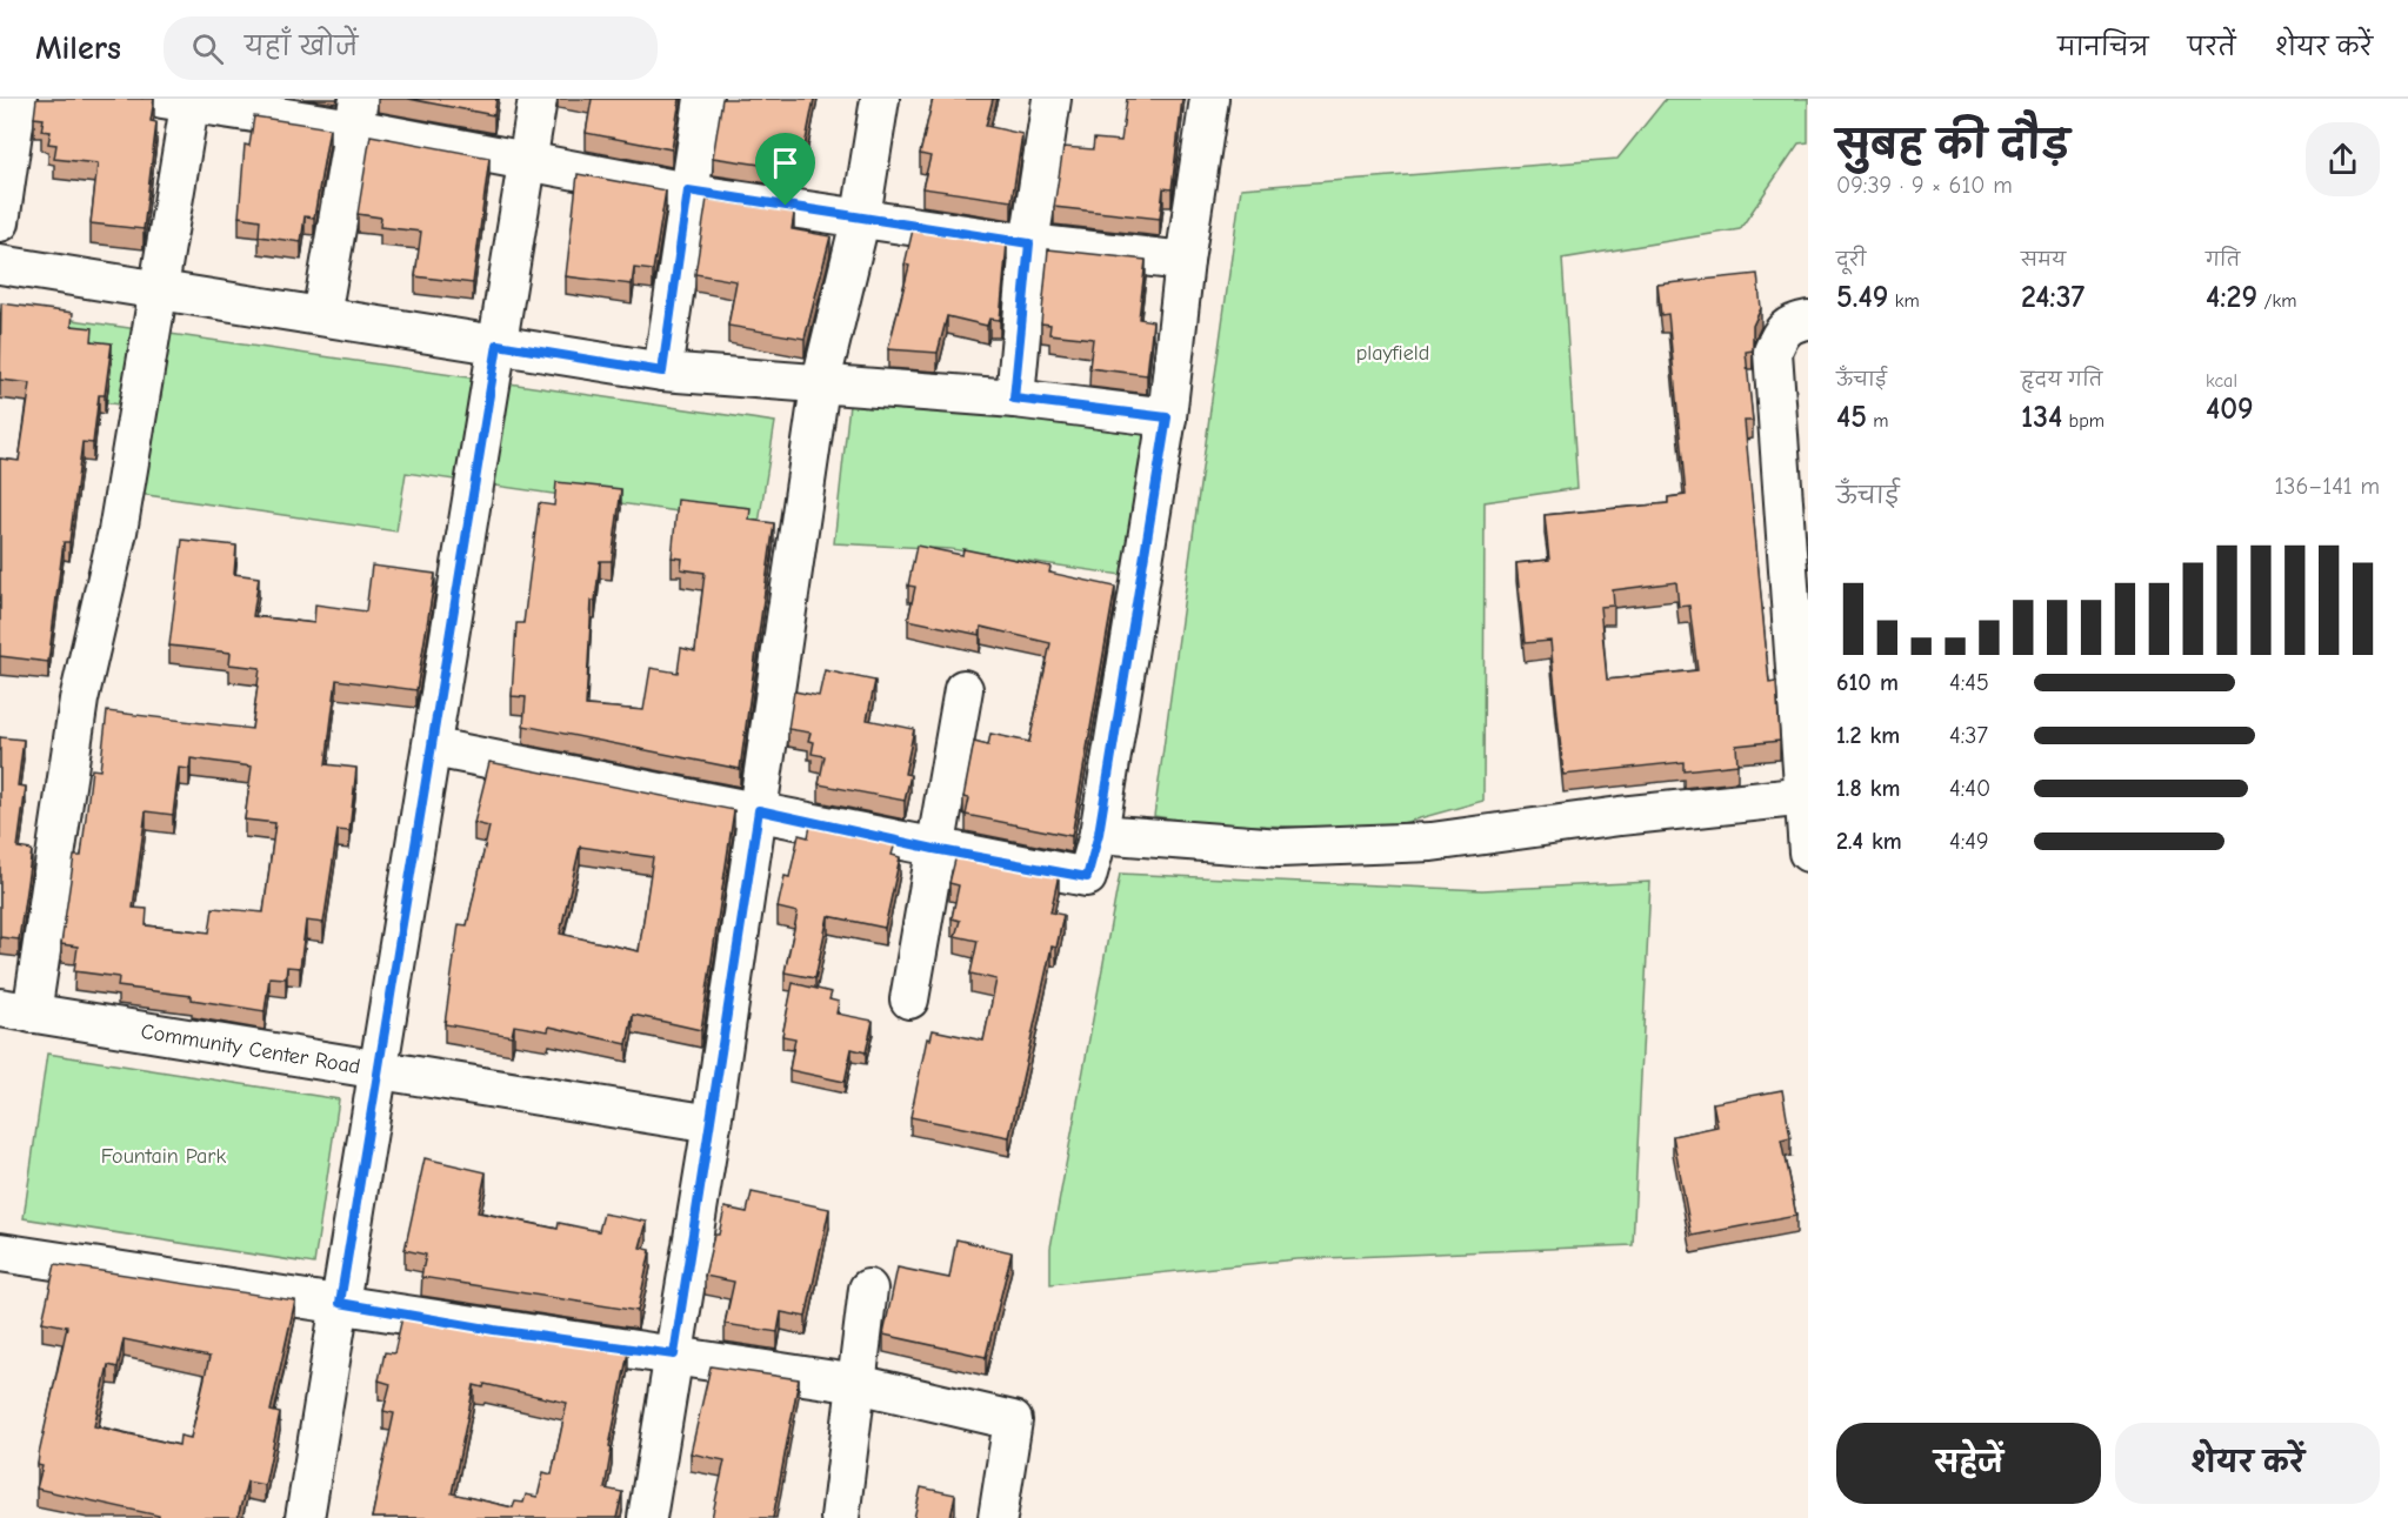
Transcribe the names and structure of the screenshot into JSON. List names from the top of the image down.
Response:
{
  "streets": {
    "street": ["Community Center Road"]
  },
  "parks": ["playfield", "Fountain Park"],
  "page": {
    "header": "Milers",
    "search": "यहाँ खोजें",
    "nav": ["मानचित्र", "परतें", "शेयर करें"],
    "heading": ["सुबह की दौड़", "09:39 · 9 × 610 m"],
    "stats": [
      ["दूरी", "5.49 km"],
      ["समय", "24:37"],
      ["गति", "4:29 /km"],
      ["ऊँचाई", "45 m"],
      ["हृदय गति", "134 bpm"],
      ["kcal", "409"]
    ],
    "chart": ["ऊँचाई", "136–141 m"],
    "list": [
      {
        "name": "610 m",
        "note": "4:45"
      },
      {
        "name": "1.2 km",
        "note": "4:37"
      },
      {
        "name": "1.8 km",
        "note": "4:40"
      },
      {
        "name": "2.4 km",
        "note": "4:49"
      }
    ],
    "buttons": ["सहेजें", "शेयर करें"]
  }
}
